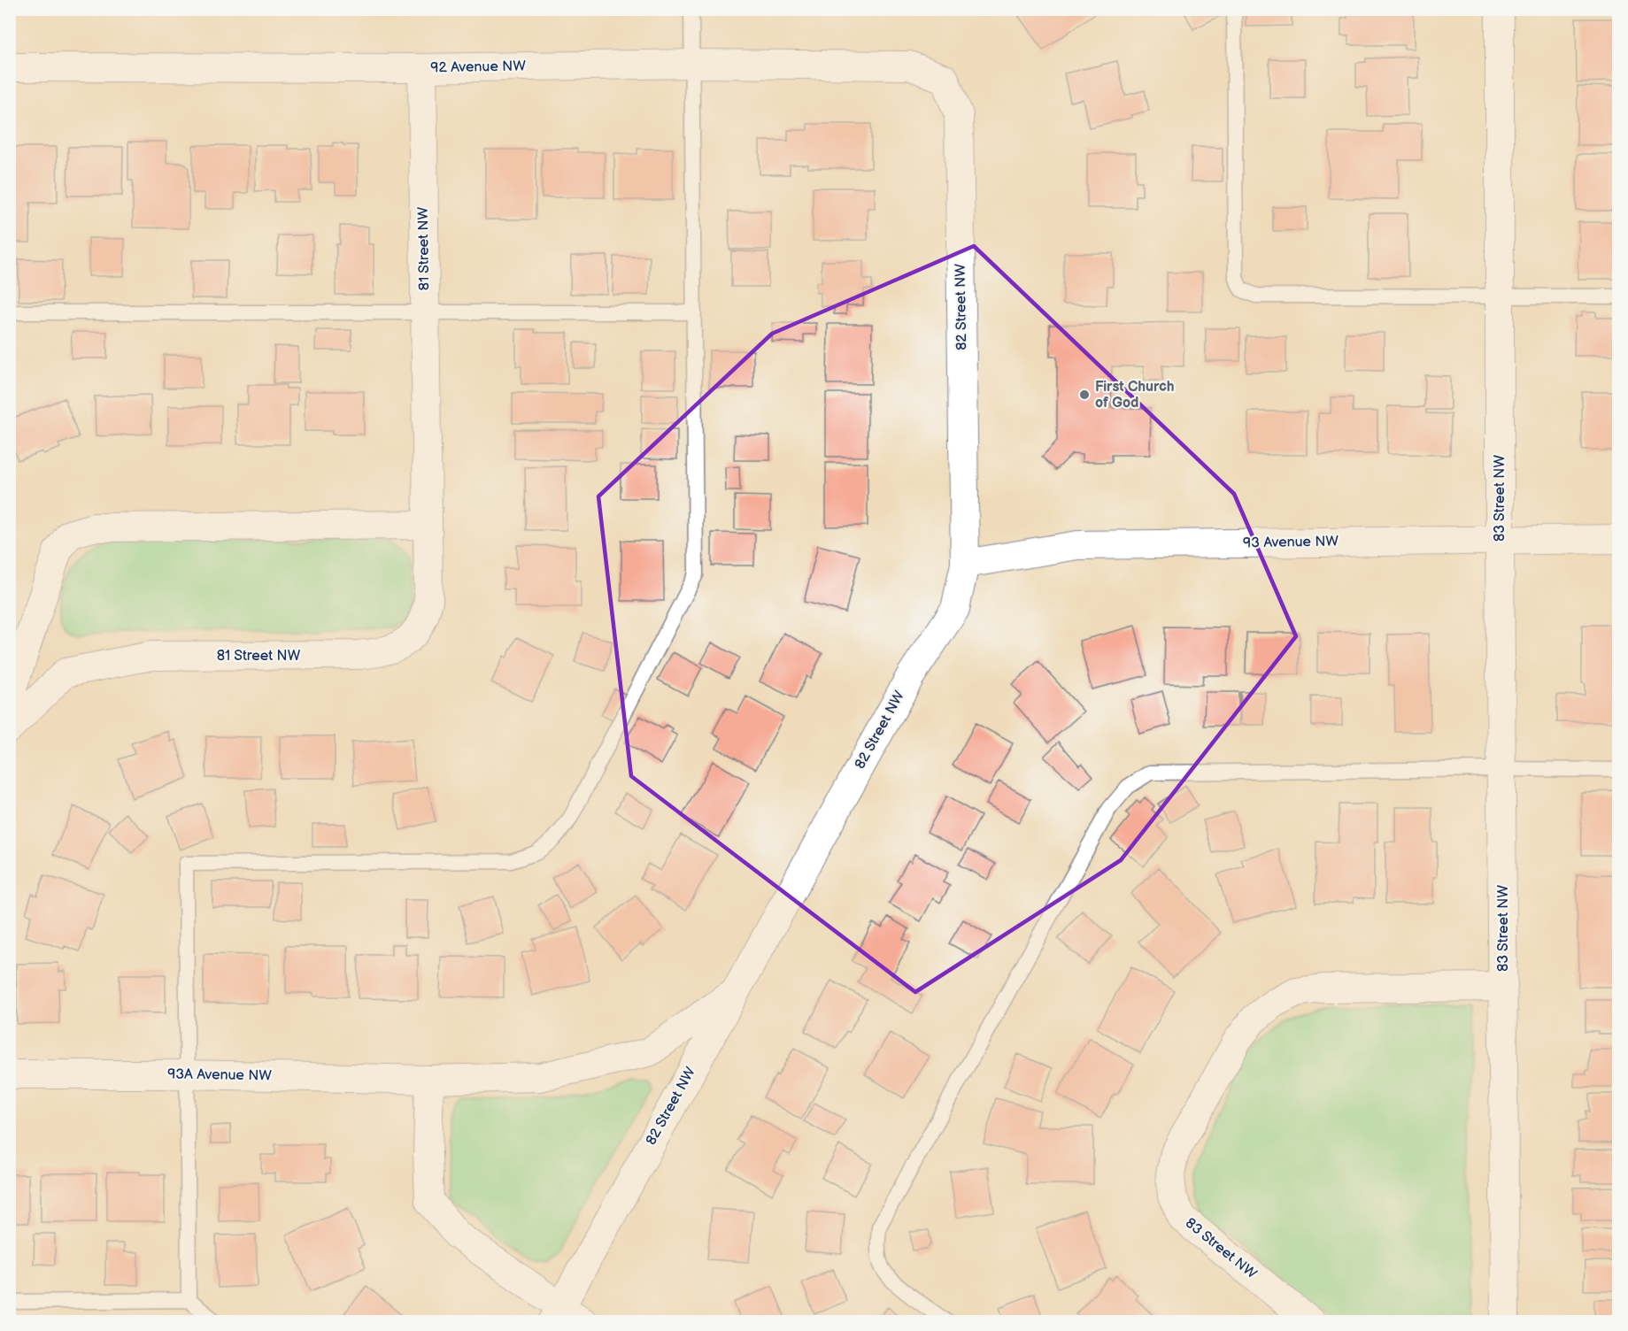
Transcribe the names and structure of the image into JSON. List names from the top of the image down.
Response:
{
  "streets": {
    "street": [
      "92 Avenue NW",
      "81 Street NW",
      "82 Street NW",
      "83 Street NW",
      "93 Avenue NW",
      "93A Avenue NW"
    ]
  },
  "crossings": [
    ["92 Avenue NW", "81 Street NW"],
    ["92 Avenue NW", "82 Street NW"],
    ["82 Street NW", "93 Avenue NW"],
    ["82 Street NW", "93A Avenue NW"],
    ["83 Street NW", "93 Avenue NW"]
  ],
  "places": ["First Church of God"]
}
